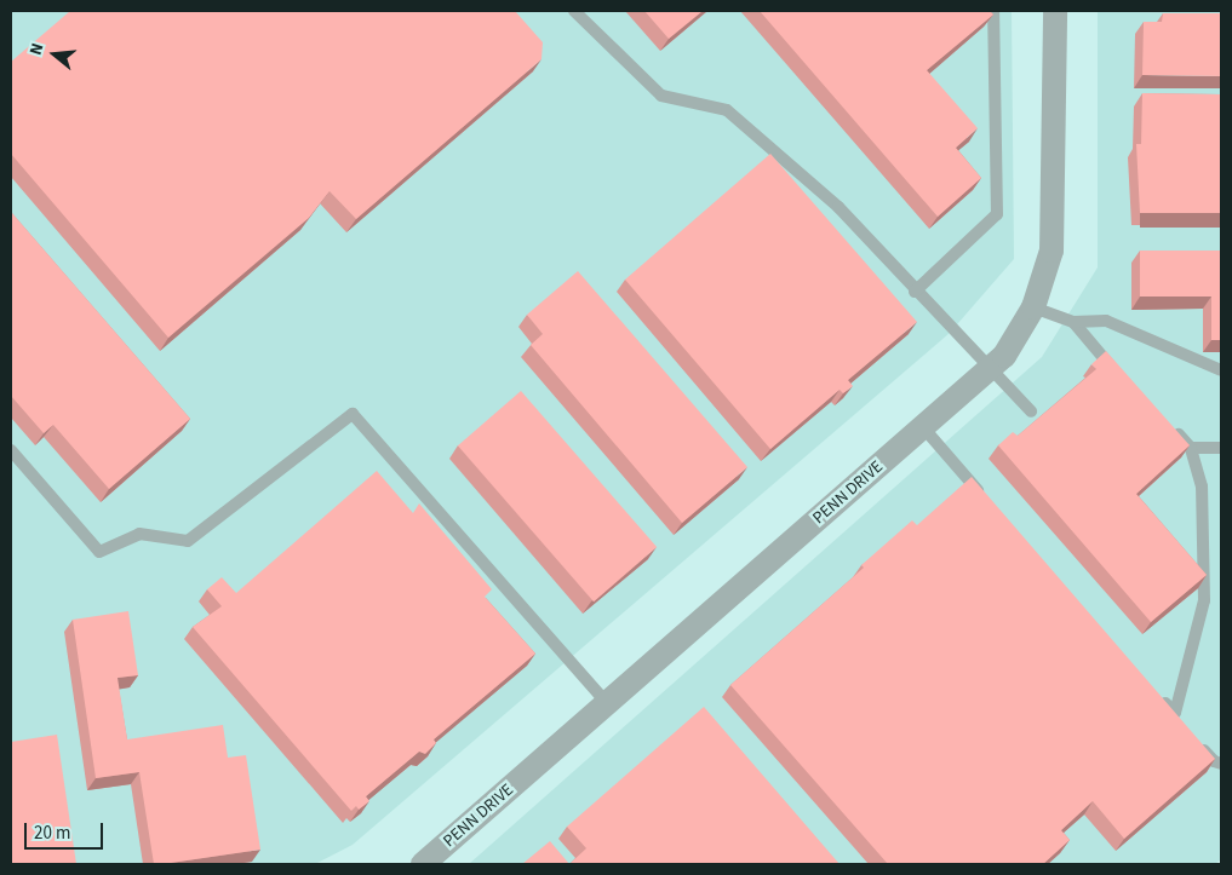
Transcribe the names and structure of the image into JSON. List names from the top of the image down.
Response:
{
  "streets": {
    "street": ["PENN DRIVE"]
  },
  "scale_bar": "20 m",
  "north": "left"
}
